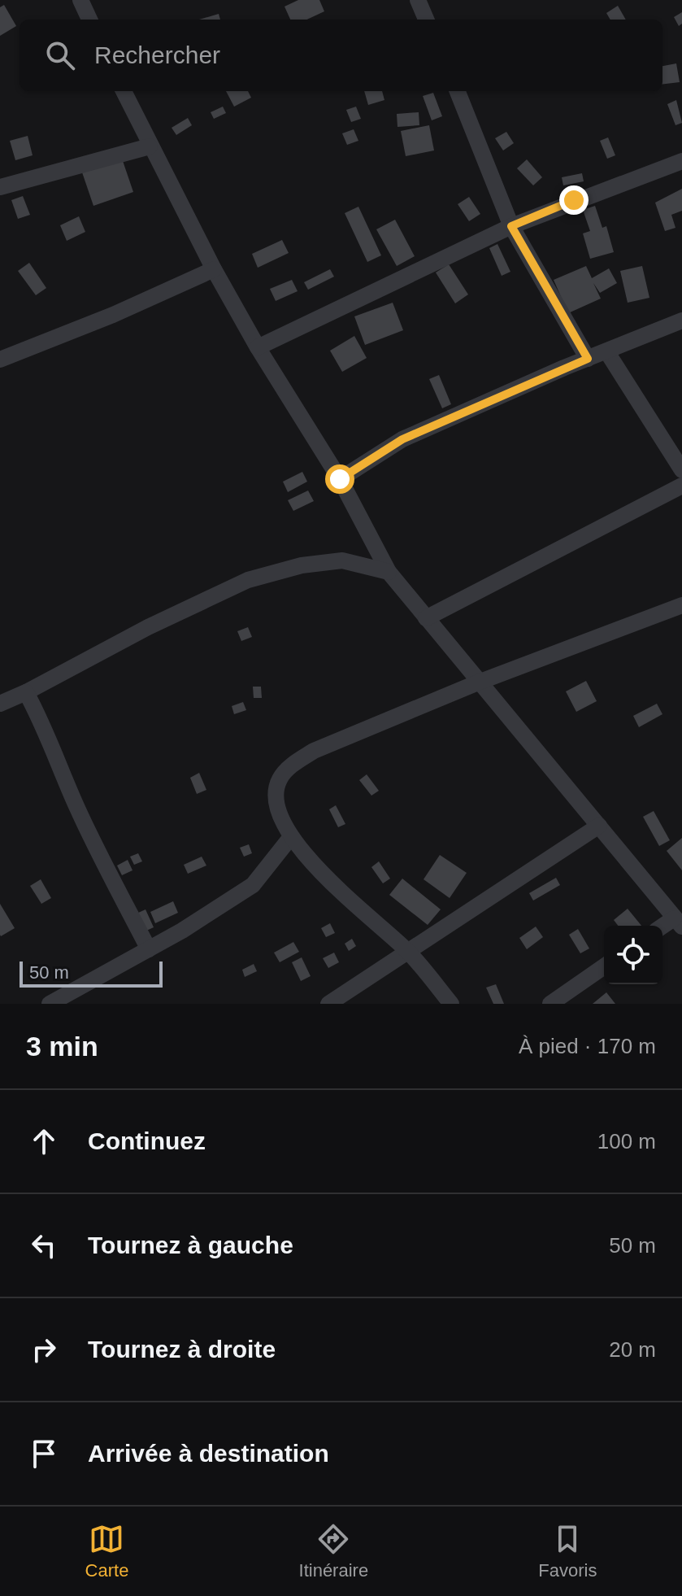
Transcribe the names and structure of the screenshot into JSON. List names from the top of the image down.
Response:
{
  "scale_bar": "50 m",
  "page": {
    "search": "Rechercher",
    "scale": "50 m",
    "heading": ["3 min", "À pied · 170 m"],
    "list": [
      ["Continuez", "100 m"],
      ["Tournez à gauche", "50 m"],
      ["Tournez à droite", "20 m"],
      "Arrivée à destination"
    ],
    "nav": ["Carte", "Itinéraire", "Favoris"]
  }
}
